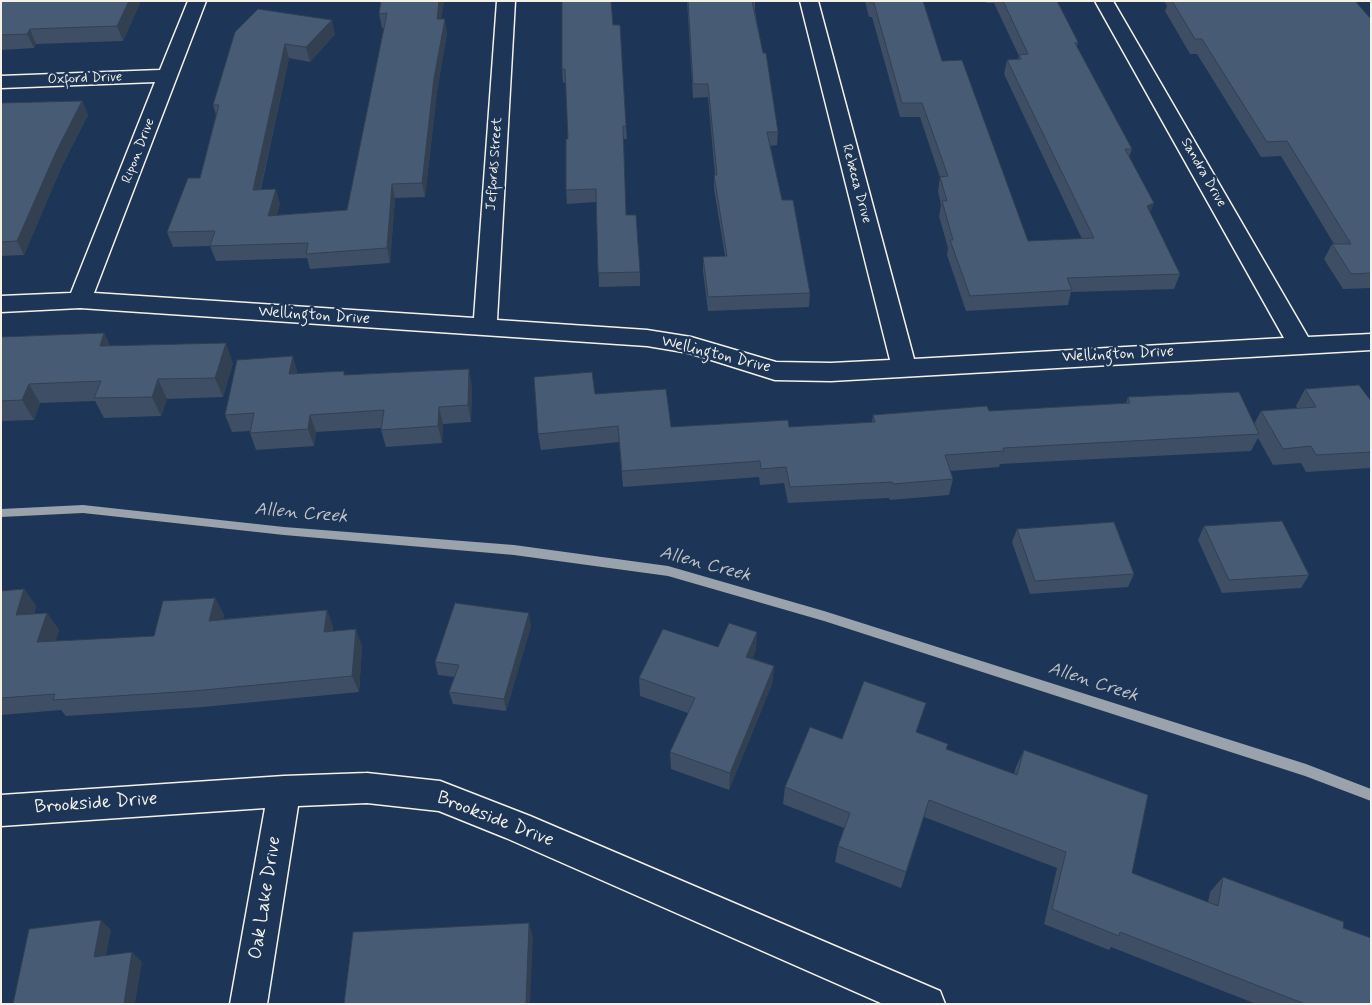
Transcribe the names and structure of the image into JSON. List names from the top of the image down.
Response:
{
  "streets": {
    "street": [
      "Oxford Drive",
      "Ripon Drive",
      "Jeffords Street",
      "Sandra Drive",
      "Rebecca Drive",
      "Wellington Drive",
      "Brookside Drive",
      "Oak Lake Drive"
    ]
  },
  "crossings": [
    ["Oxford Drive", "Ripon Drive"],
    ["Ripon Drive", "Wellington Drive"],
    ["Jeffords Street", "Wellington Drive"],
    ["Sandra Drive", "Wellington Drive"],
    ["Rebecca Drive", "Wellington Drive"],
    ["Brookside Drive", "Oak Lake Drive"]
  ],
  "water": ["Allen Creek"]
}
